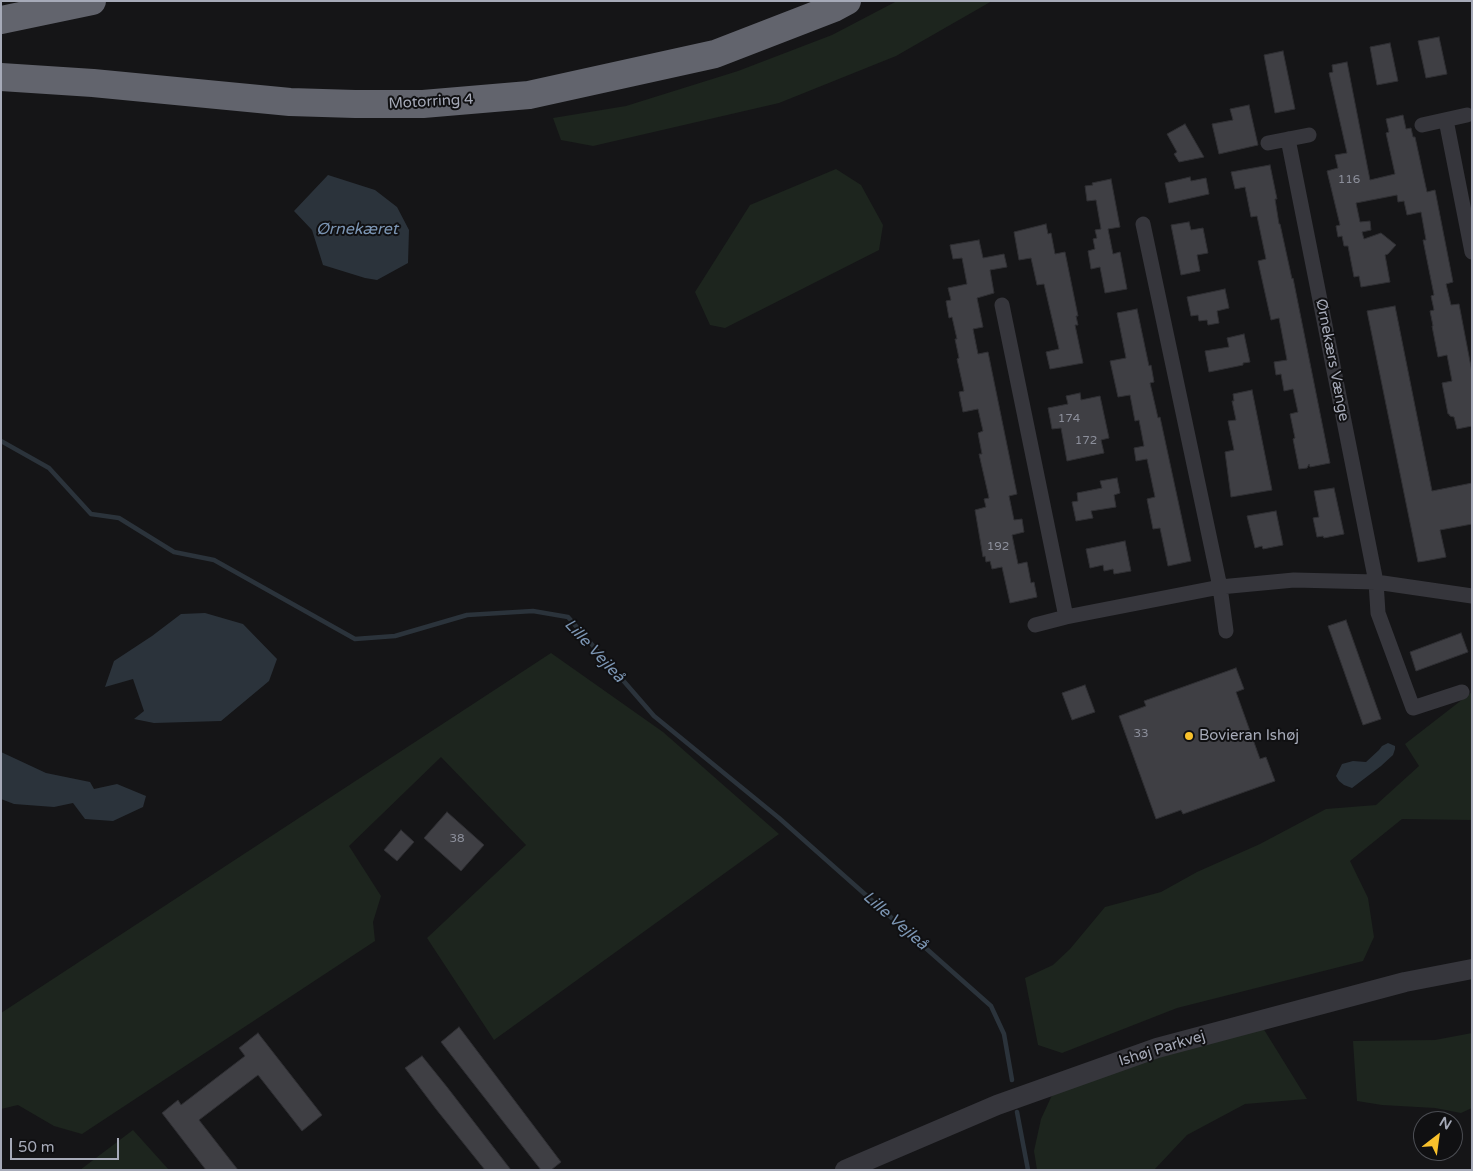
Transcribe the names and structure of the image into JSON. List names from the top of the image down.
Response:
{
  "streets": {
    "highway": ["Motorring 4"],
    "street": ["Ørnekærs Vænge", "Ishøj Parkvej"]
  },
  "water": ["Ørnekæret", "Lille Vejleå"],
  "places": ["Bovieran Ishøj"],
  "house_numbers": [
    "116",
    "174",
    "172",
    "192",
    "33",
    "38"
  ],
  "scale_bar": "50 m",
  "north": "top right"
}
